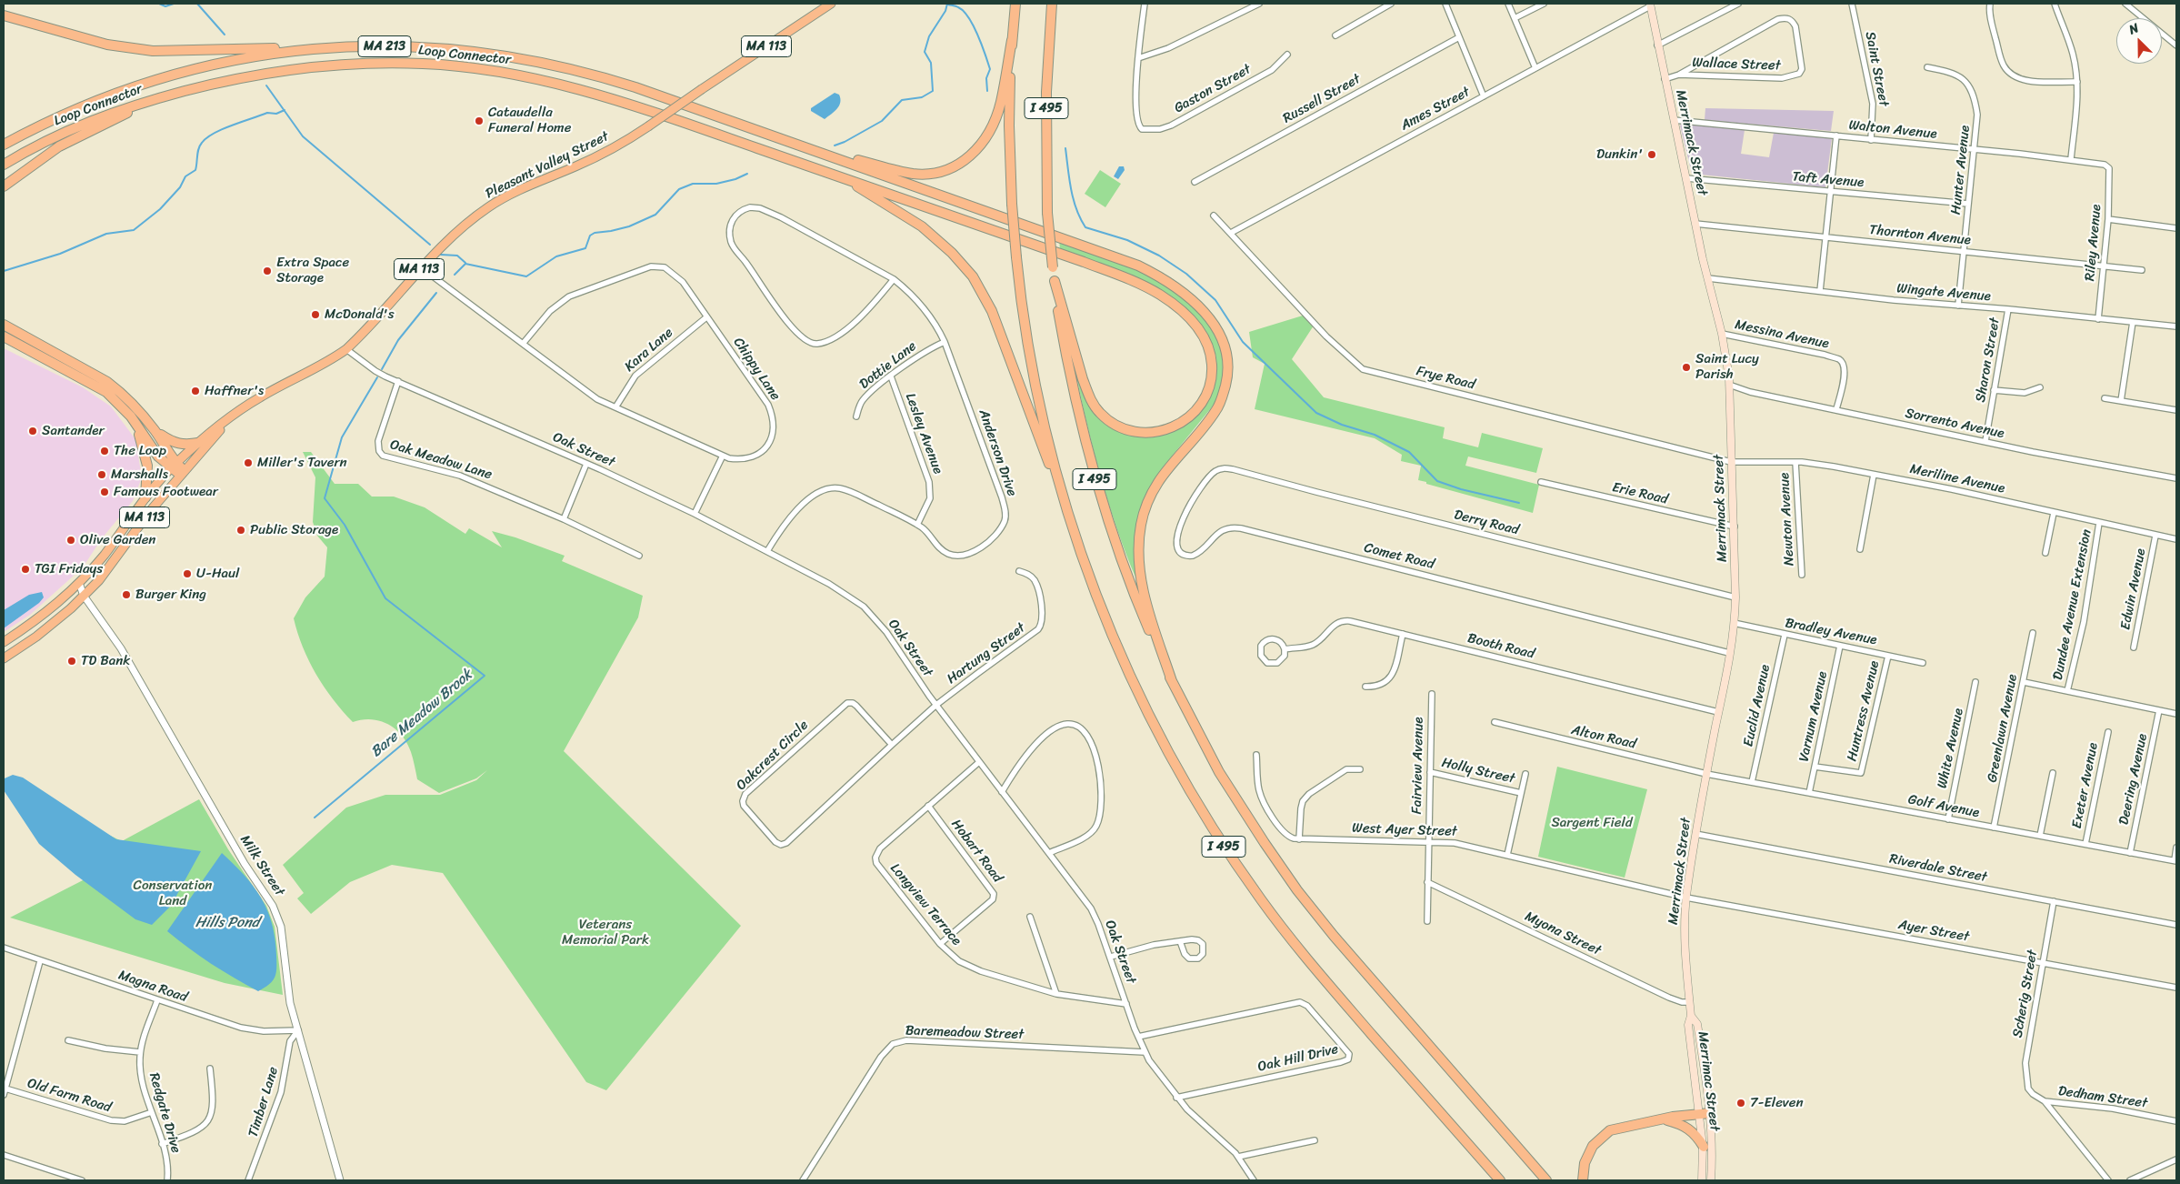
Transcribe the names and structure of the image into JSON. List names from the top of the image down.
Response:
{
  "streets": {
    "highway": ["MA 213", "Loop Connector", "I 495"],
    "main road": [
      "MA 113",
      "Merrimack Street",
      "Pleasant Valley Street",
      "Merrimac Street"
    ],
    "street": [
      "Wallace Street",
      "Saint Street",
      "Gaston Street",
      "Russell Street",
      "Ames Street",
      "Walton Avenue",
      "Hunter Avenue",
      "Taft Avenue",
      "Thornton Avenue",
      "Riley Avenue",
      "Wingate Avenue",
      "Messina Avenue",
      "Kara Lane",
      "Sharon Street",
      "Dottie Lane",
      "Chippy Lane",
      "Frye Road",
      "Sorrento Avenue",
      "Lesley Avenue",
      "Oak Street",
      "Anderson Drive",
      "Oak Meadow Lane",
      "Meriline Avenue",
      "Erie Road",
      "Newton Avenue",
      "Derry Road",
      "Comet Road",
      "Edwin Avenue",
      "Dundee Avenue Extension",
      "Bradley Avenue",
      "Booth Road",
      "Hartung Street",
      "Euclid Avenue",
      "Huntress Avenue",
      "Varnum Avenue",
      "Greenlawn Avenue",
      "Alton Road",
      "White Avenue",
      "Oakcrest Circle",
      "Fairview Avenue",
      "Holly Street",
      "Deering Avenue",
      "Exeter Avenue",
      "Golf Avenue",
      "West Ayer Street",
      "Hobart Road",
      "Milk Street",
      "Riverdale Street",
      "Longview Terrace",
      "Ayer Street",
      "Myona Street",
      "Magna Road",
      "Scherig Street",
      "Baremeadow Street",
      "Oak Hill Drive",
      "Old Farm Road",
      "Dedham Street",
      "Timber Lane",
      "Redgate Drive"
    ]
  },
  "crossings": [
    ["Wallace Street", "Merrimack Street"],
    ["Saint Street", "Walton Avenue"],
    ["Ames Street", "Merrimack Street"],
    ["Ames Street", "Frye Road"],
    ["Walton Avenue", "Merrimack Street"],
    ["Walton Avenue", "Hunter Avenue"],
    ["Walton Avenue", "Riley Avenue"],
    ["Merrimack Street", "Taft Avenue"],
    ["Merrimack Street", "Thornton Avenue"],
    ["Merrimack Street", "Wingate Avenue"],
    ["Merrimack Street", "Messina Avenue"],
    ["Merrimack Street", "Frye Road"],
    ["Merrimack Street", "Sorrento Avenue"],
    ["Merrimack Street", "Meriline Avenue"],
    ["Merrimack Street", "Erie Road"],
    ["Merrimack Street", "Derry Road"],
    ["Merrimack Street", "Comet Road"],
    ["Merrimack Street", "Bradley Avenue"],
    ["Merrimack Street", "Booth Road"],
    ["Merrimack Street", "Alton Road"],
    ["Merrimack Street", "Golf Avenue"],
    ["Merrimack Street", "West Ayer Street"],
    ["Merrimack Street", "Riverdale Street"],
    ["Merrimack Street", "Ayer Street"],
    ["Merrimack Street", "Myona Street"],
    ["Merrimack Street", "Merrimac Street"],
    ["Pleasant Valley Street", "Chippy Lane"],
    ["Pleasant Valley Street", "Oak Street"],
    ["Pleasant Valley Street", "Milk Street"],
    ["Hunter Avenue", "Taft Avenue"],
    ["Hunter Avenue", "Thornton Avenue"],
    ["Hunter Avenue", "Wingate Avenue"],
    ["Thornton Avenue", "Riley Avenue"],
    ["Riley Avenue", "Wingate Avenue"],
    ["Wingate Avenue", "Sharon Street"],
    ["Messina Avenue", "Sorrento Avenue"],
    ["Kara Lane", "Chippy Lane"],
    ["Sharon Street", "Sorrento Avenue"],
    ["Dottie Lane", "Lesley Avenue"],
    ["Dottie Lane", "Anderson Drive"],
    ["Frye Road", "Meriline Avenue"],
    ["Lesley Avenue", "Anderson Drive"],
    ["Oak Street", "Anderson Drive"],
    ["Oak Street", "Oak Meadow Lane"],
    ["Oak Street", "Hartung Street"],
    ["Oak Street", "Oakcrest Circle"],
    ["Oak Street", "Longview Terrace"],
    ["Oak Street", "Baremeadow Street"],
    ["Oak Street", "Oak Hill Drive"],
    ["Meriline Avenue", "Newton Avenue"],
    ["Meriline Avenue", "Edwin Avenue"],
    ["Meriline Avenue", "Dundee Avenue Extension"],
    ["Derry Road", "Comet Road"],
    ["Bradley Avenue", "Euclid Avenue"],
    ["Bradley Avenue", "Huntress Avenue"],
    ["Bradley Avenue", "Varnum Avenue"],
    ["Hartung Street", "Oakcrest Circle"],
    ["Euclid Avenue", "Golf Avenue"],
    ["Huntress Avenue", "Varnum Avenue"],
    ["Varnum Avenue", "Golf Avenue"],
    ["Greenlawn Avenue", "Golf Avenue"],
    ["Alton Road", "Golf Avenue"],
    ["White Avenue", "Golf Avenue"],
    ["Fairview Avenue", "Holly Street"],
    ["Fairview Avenue", "West Ayer Street"],
    ["Fairview Avenue", "Myona Street"],
    ["Deering Avenue", "Golf Avenue"],
    ["Exeter Avenue", "Golf Avenue"],
    ["West Ayer Street", "Ayer Street"],
    ["Hobart Road", "Longview Terrace"],
    ["Milk Street", "Magna Road"],
    ["Milk Street", "Timber Lane"],
    ["Riverdale Street", "Scherig Street"],
    ["Ayer Street", "Scherig Street"],
    ["Magna Road", "Timber Lane"],
    ["Magna Road", "Redgate Drive"],
    ["Scherig Street", "Dedham Street"],
    ["Old Farm Road", "Redgate Drive"]
  ],
  "water": ["Bare Meadow Brook", "Hills Pond"],
  "parks": ["Sargent Field", "Conservation Land", "Veterans Memorial Park"],
  "places": [
    "Cataudella Funeral Home",
    "Dunkin'",
    "Extra Space Storage",
    "McDonald's",
    "Saint Lucy Parish",
    "Haffner's",
    "Santander",
    "The Loop",
    "Miller's Tavern",
    "Marshalls",
    "Famous Footwear",
    "Public Storage",
    "Olive Garden",
    "TGI Fridays",
    "U-Haul",
    "Burger King",
    "TD Bank",
    "7-Eleven"
  ],
  "north": "top left"
}
